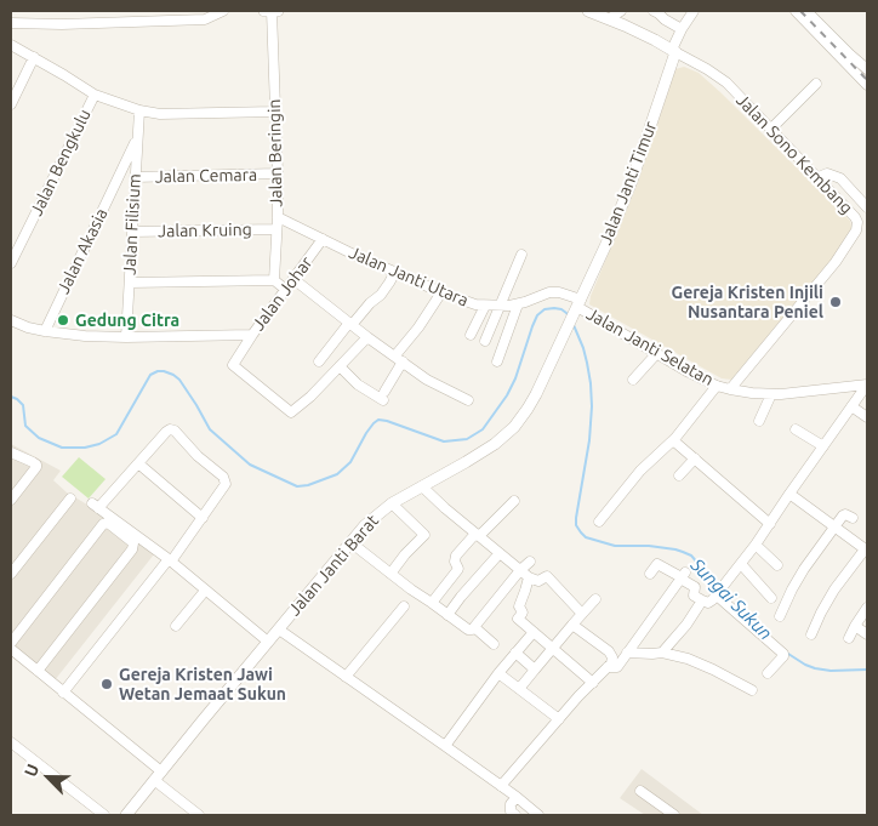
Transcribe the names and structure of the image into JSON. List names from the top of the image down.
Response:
{
  "streets": {
    "street": [
      "Jalan Beringin",
      "Jalan Sono Kembang",
      "Jalan Bengkulu",
      "Jalan Cemara",
      "Jalan Janti Timur",
      "Jalan Filisium",
      "Jalan Kruing",
      "Jalan Akasia",
      "Jalan Janti Utara",
      "Jalan Johar",
      "Jalan Janti Selatan",
      "Jalan Janti Barat"
    ]
  },
  "crossings": [
    ["Jalan Beringin", "Jalan Cemara"],
    ["Jalan Beringin", "Jalan Kruing"],
    ["Jalan Beringin", "Jalan Janti Utara"],
    ["Jalan Sono Kembang", "Jalan Janti Timur"],
    ["Jalan Sono Kembang", "Jalan Janti Selatan"],
    ["Jalan Cemara", "Jalan Filisium"],
    ["Jalan Janti Timur", "Jalan Janti Utara"],
    ["Jalan Janti Timur", "Jalan Janti Selatan"],
    ["Jalan Janti Timur", "Jalan Janti Barat"],
    ["Jalan Filisium", "Jalan Kruing"],
    ["Jalan Filisium", "Jalan Akasia"],
    ["Jalan Filisium", "Jalan Johar"],
    ["Jalan Akasia", "Jalan Johar"],
    ["Jalan Janti Utara", "Jalan Johar"],
    ["Jalan Janti Utara", "Jalan Janti Selatan"],
    ["Jalan Janti Utara", "Jalan Janti Barat"],
    ["Jalan Janti Selatan", "Jalan Janti Barat"]
  ],
  "water": ["Sungai Sukun"],
  "places": ["Gereja Kristen Injili Nusantara Peniel", "Gedung Citra", "Gereja Kristen Jawi Wetan Jemaat Sukun"],
  "north": "top left"
}
